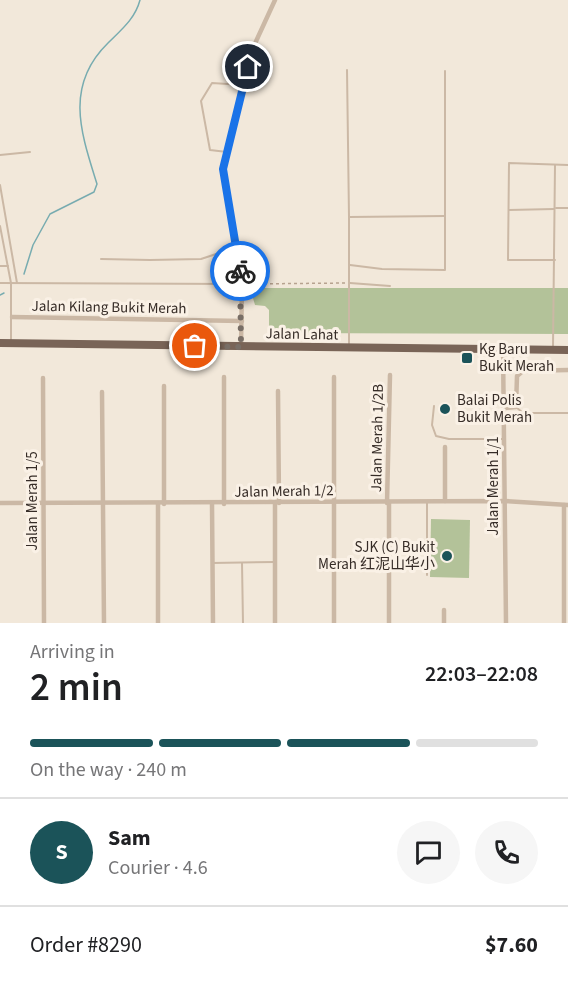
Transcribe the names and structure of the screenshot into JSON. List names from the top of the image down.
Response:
{
  "streets": {
    "main road": ["Jalan Lahat"],
    "street": [
      "Jalan Kilang Bukit Merah",
      "Jalan Merah 1/2B",
      "Jalan Merah 1/1",
      "Jalan Merah 1/2",
      "Jalan Merah 1/5"
    ]
  },
  "crossings": [
    ["Jalan Lahat", "Jalan Merah 1/1"],
    ["Jalan Merah 1/2B", "Jalan Merah 1/2"],
    ["Jalan Merah 1/1", "Jalan Merah 1/2"],
    ["Jalan Merah 1/2", "Jalan Merah 1/5"]
  ],
  "places": {
    "transit": ["Kg Baru Bukit Merah"],
    "other": ["Balai Polis Bukit Merah", "SJK (C) Bukit Merah 红泥山华小"]
  },
  "page": {
    "heading": ["2 min", "Arriving in", "22:03–22:08"],
    "panel": [
      "Sam",
      "Courier · 4.6",
      "Order #8290",
      "$7.60"
    ],
    "bar": "On the way · 240 m",
    "round": "S"
  }
}
